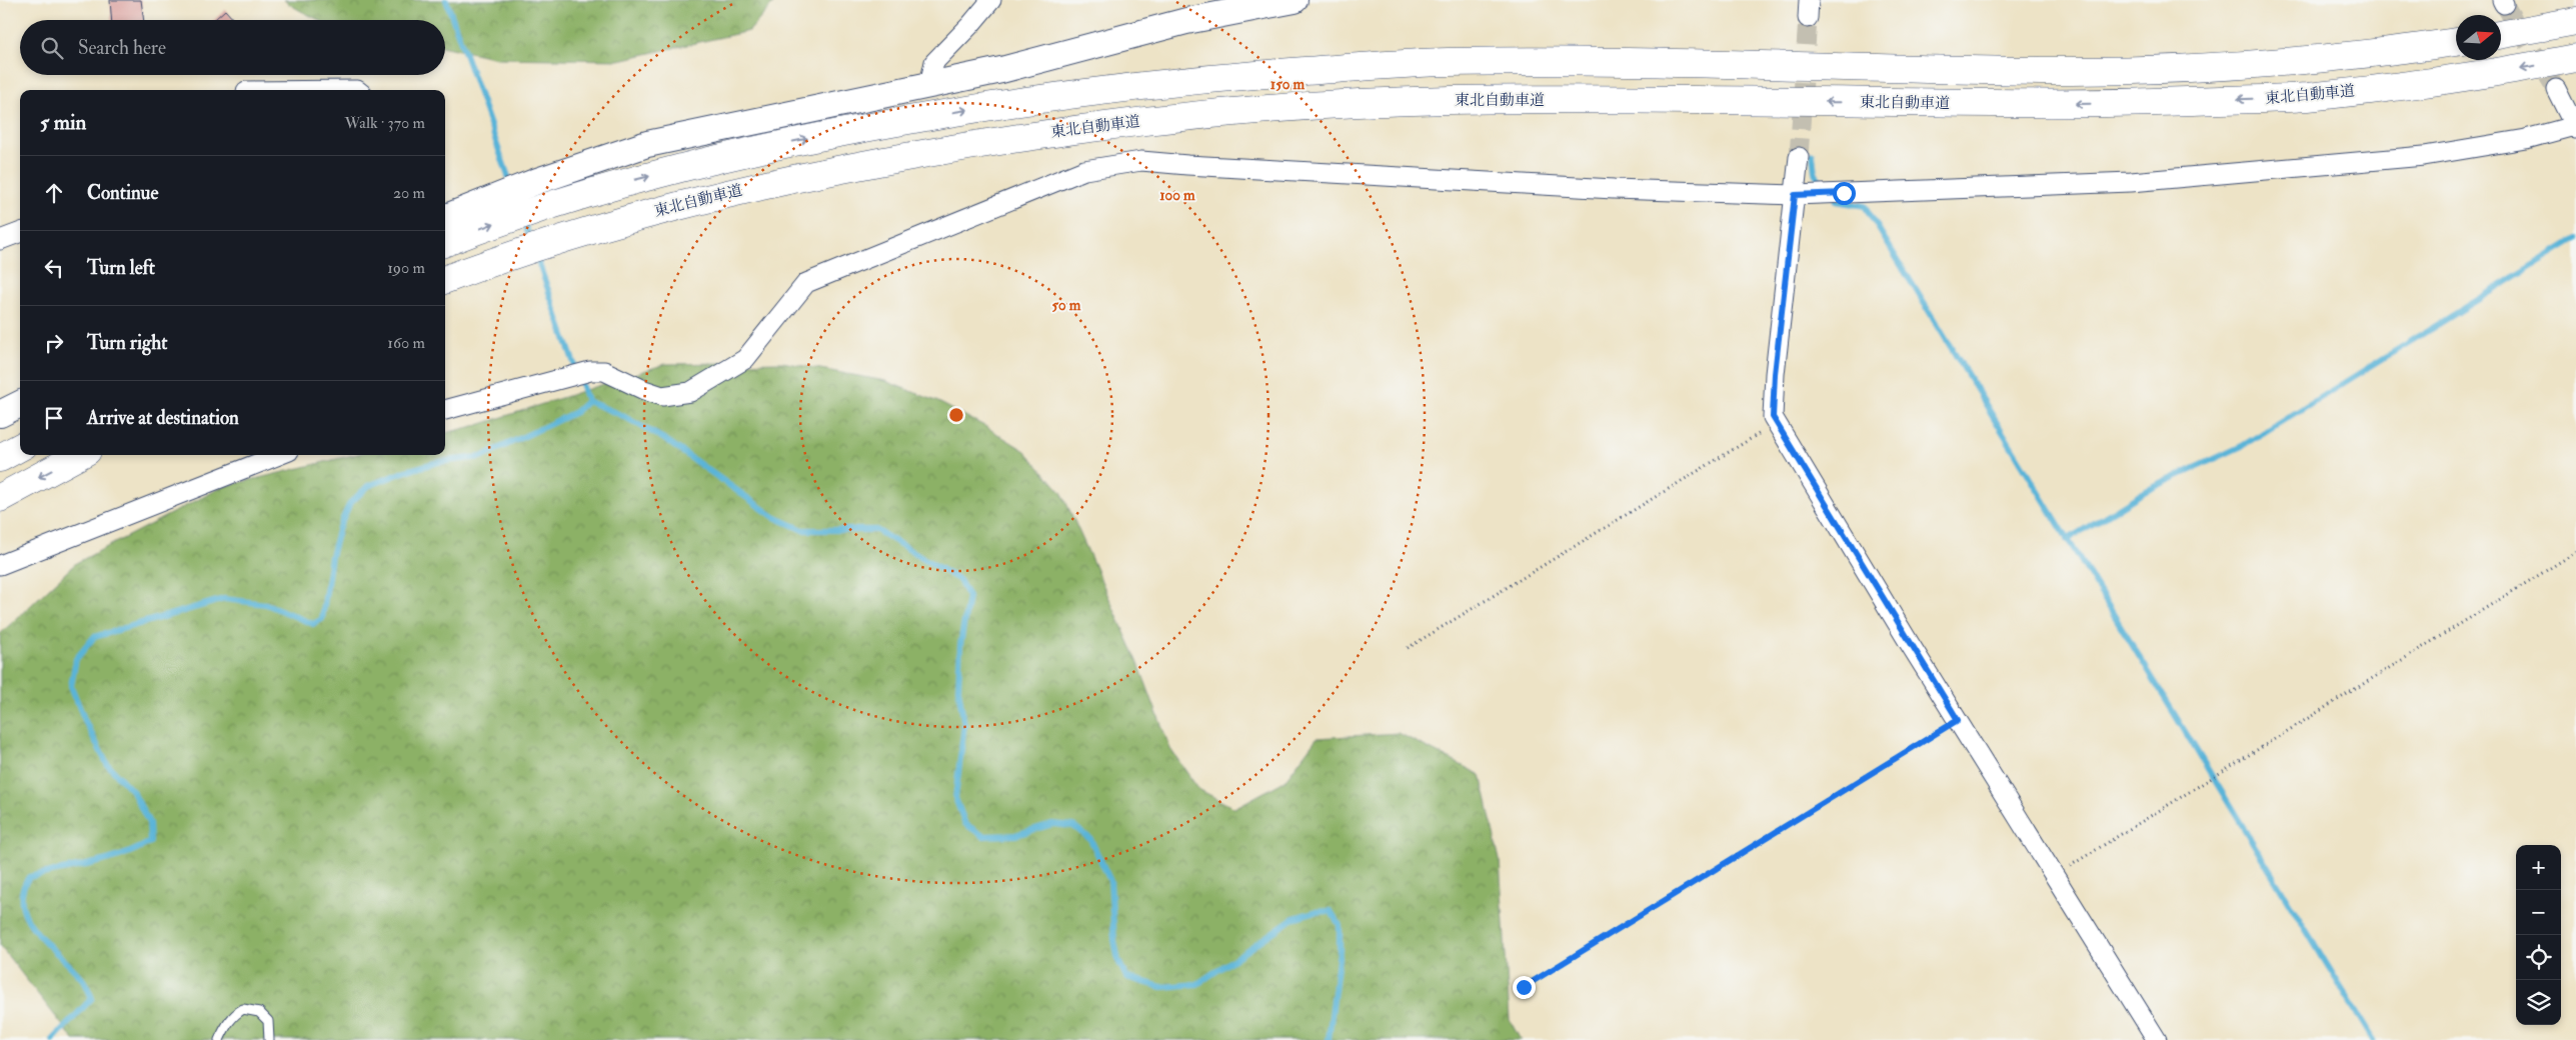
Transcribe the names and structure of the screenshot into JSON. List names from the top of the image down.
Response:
{
  "streets": {
    "highway": ["東北自動車道"]
  },
  "north": "right",
  "page": {
    "search": "Search here",
    "heading": ["5 min", "Walk · 370 m"],
    "list": [
      ["Continue", "20 m"],
      ["Turn left", "190 m"],
      ["Turn right", "160 m"],
      "Arrive at destination"
    ],
    "map_buttons": ["+", "−"]
  },
  "rings": ["150 m", "100 m", "50 m"]
}
